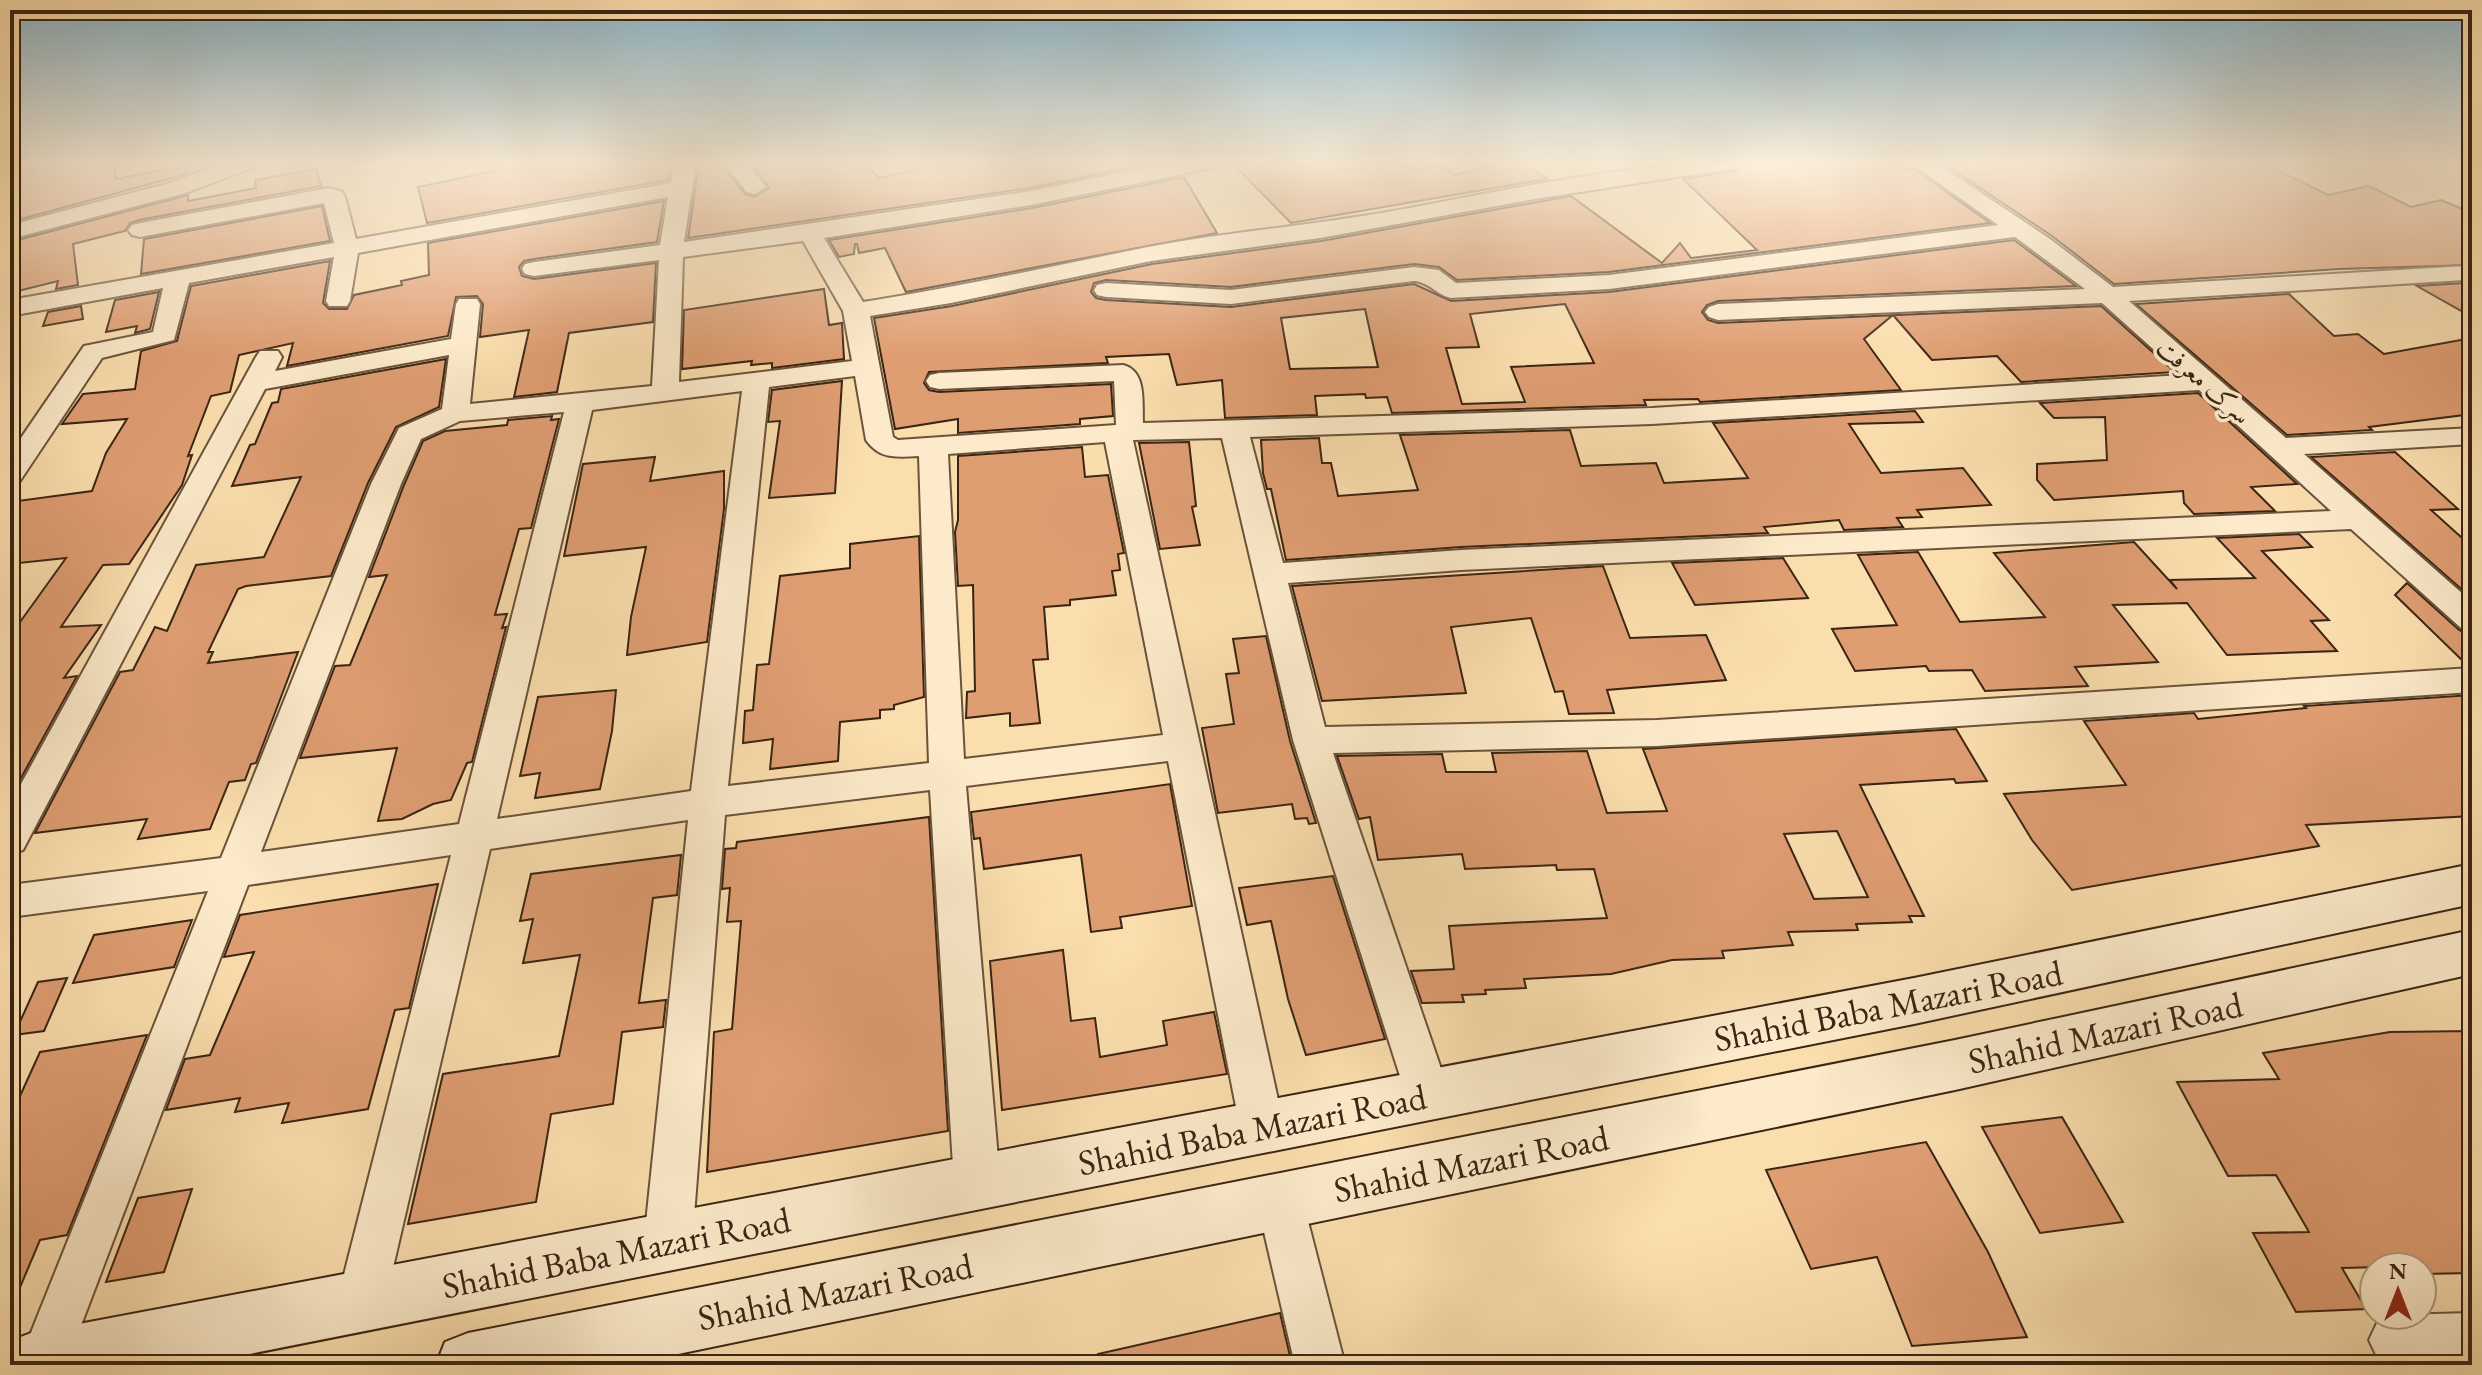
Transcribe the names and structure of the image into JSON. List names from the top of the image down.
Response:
{
  "streets": {
    "main road": ["Shahid Baba Mazari Road", "Shahid Mazari Road"],
    "street": ["سرک معرفت"]
  },
  "north": "top"
}
